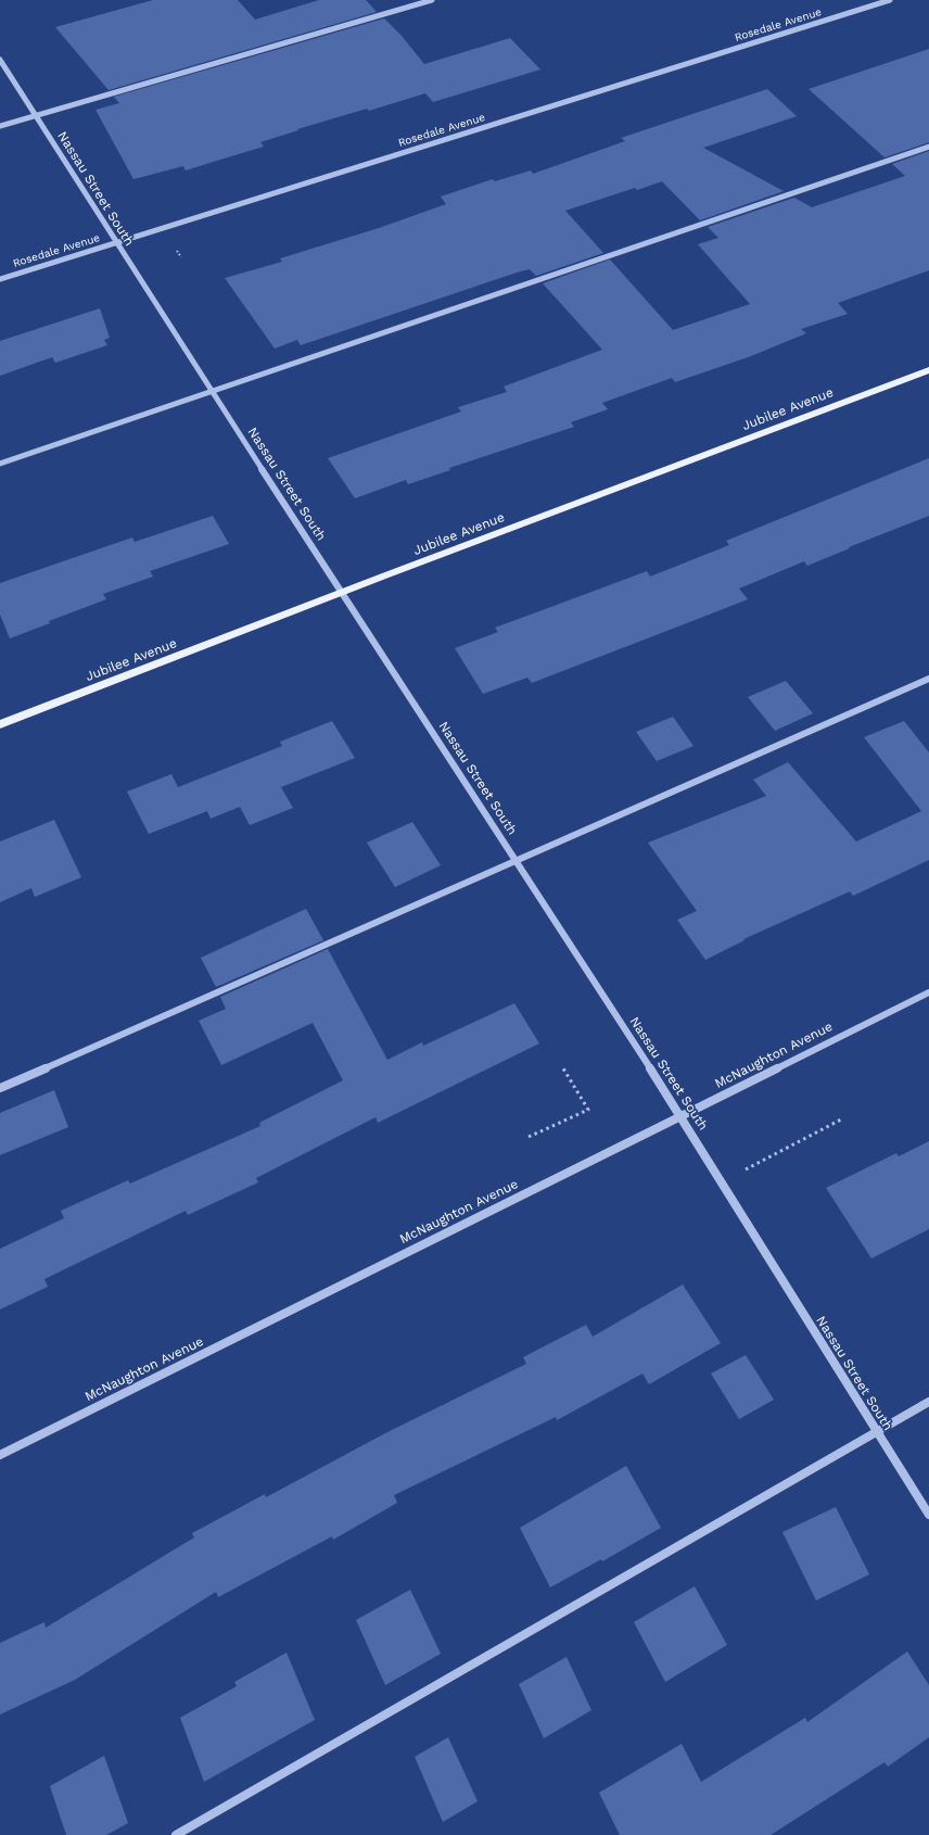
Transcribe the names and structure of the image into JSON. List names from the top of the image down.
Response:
{
  "streets": {
    "main road": ["Jubilee Avenue"],
    "street": ["Rosedale Avenue", "Nassau Street South", "McNaughton Avenue"]
  },
  "crossings": [
    ["Rosedale Avenue", "Nassau Street South"],
    ["Nassau Street South", "Jubilee Avenue"],
    ["Nassau Street South", "McNaughton Avenue"]
  ]
}
